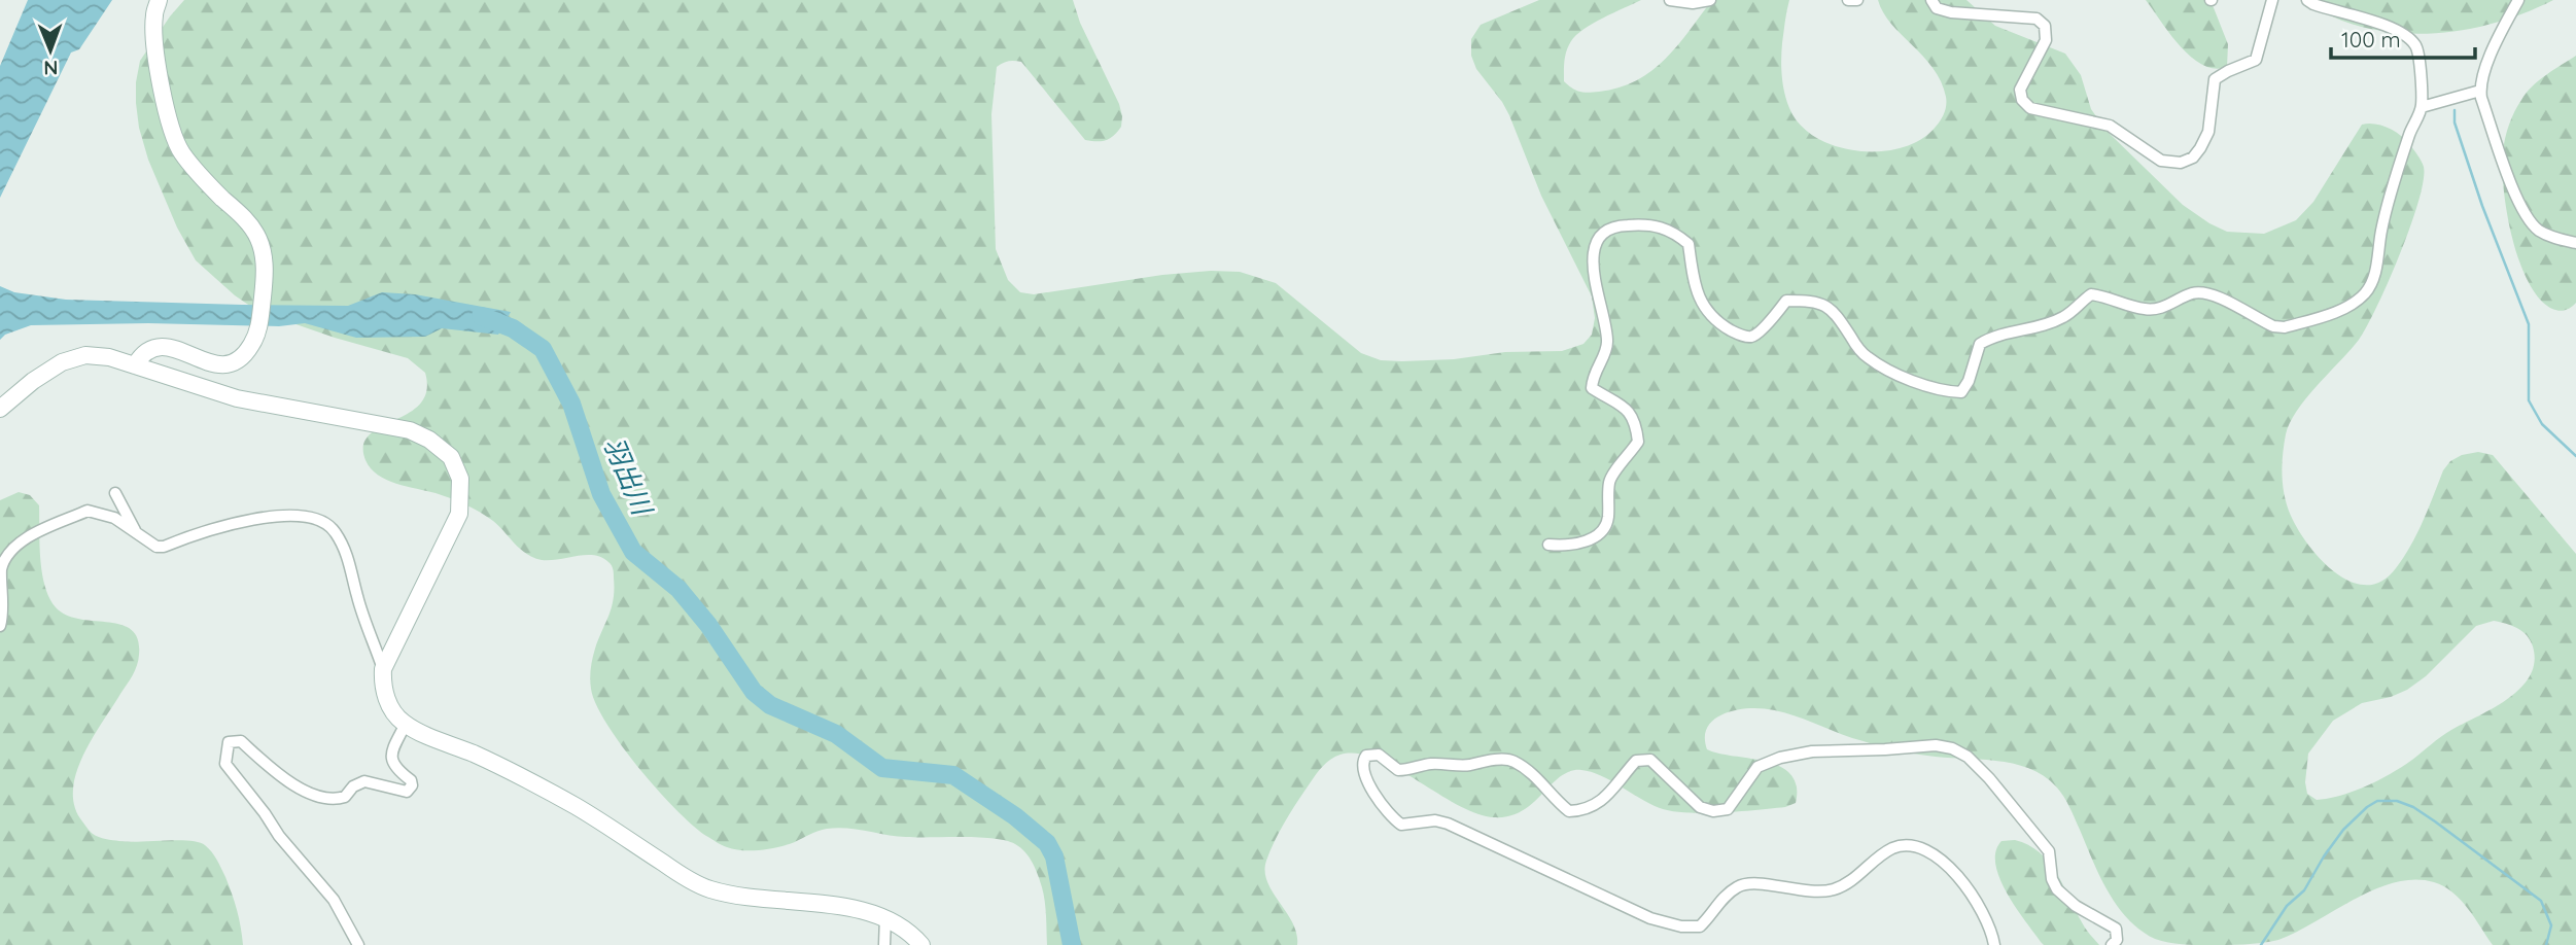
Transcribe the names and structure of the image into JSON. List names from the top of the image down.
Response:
{
  "water": ["羽出川"],
  "scale_bar": "100 m",
  "north": "bottom"
}
